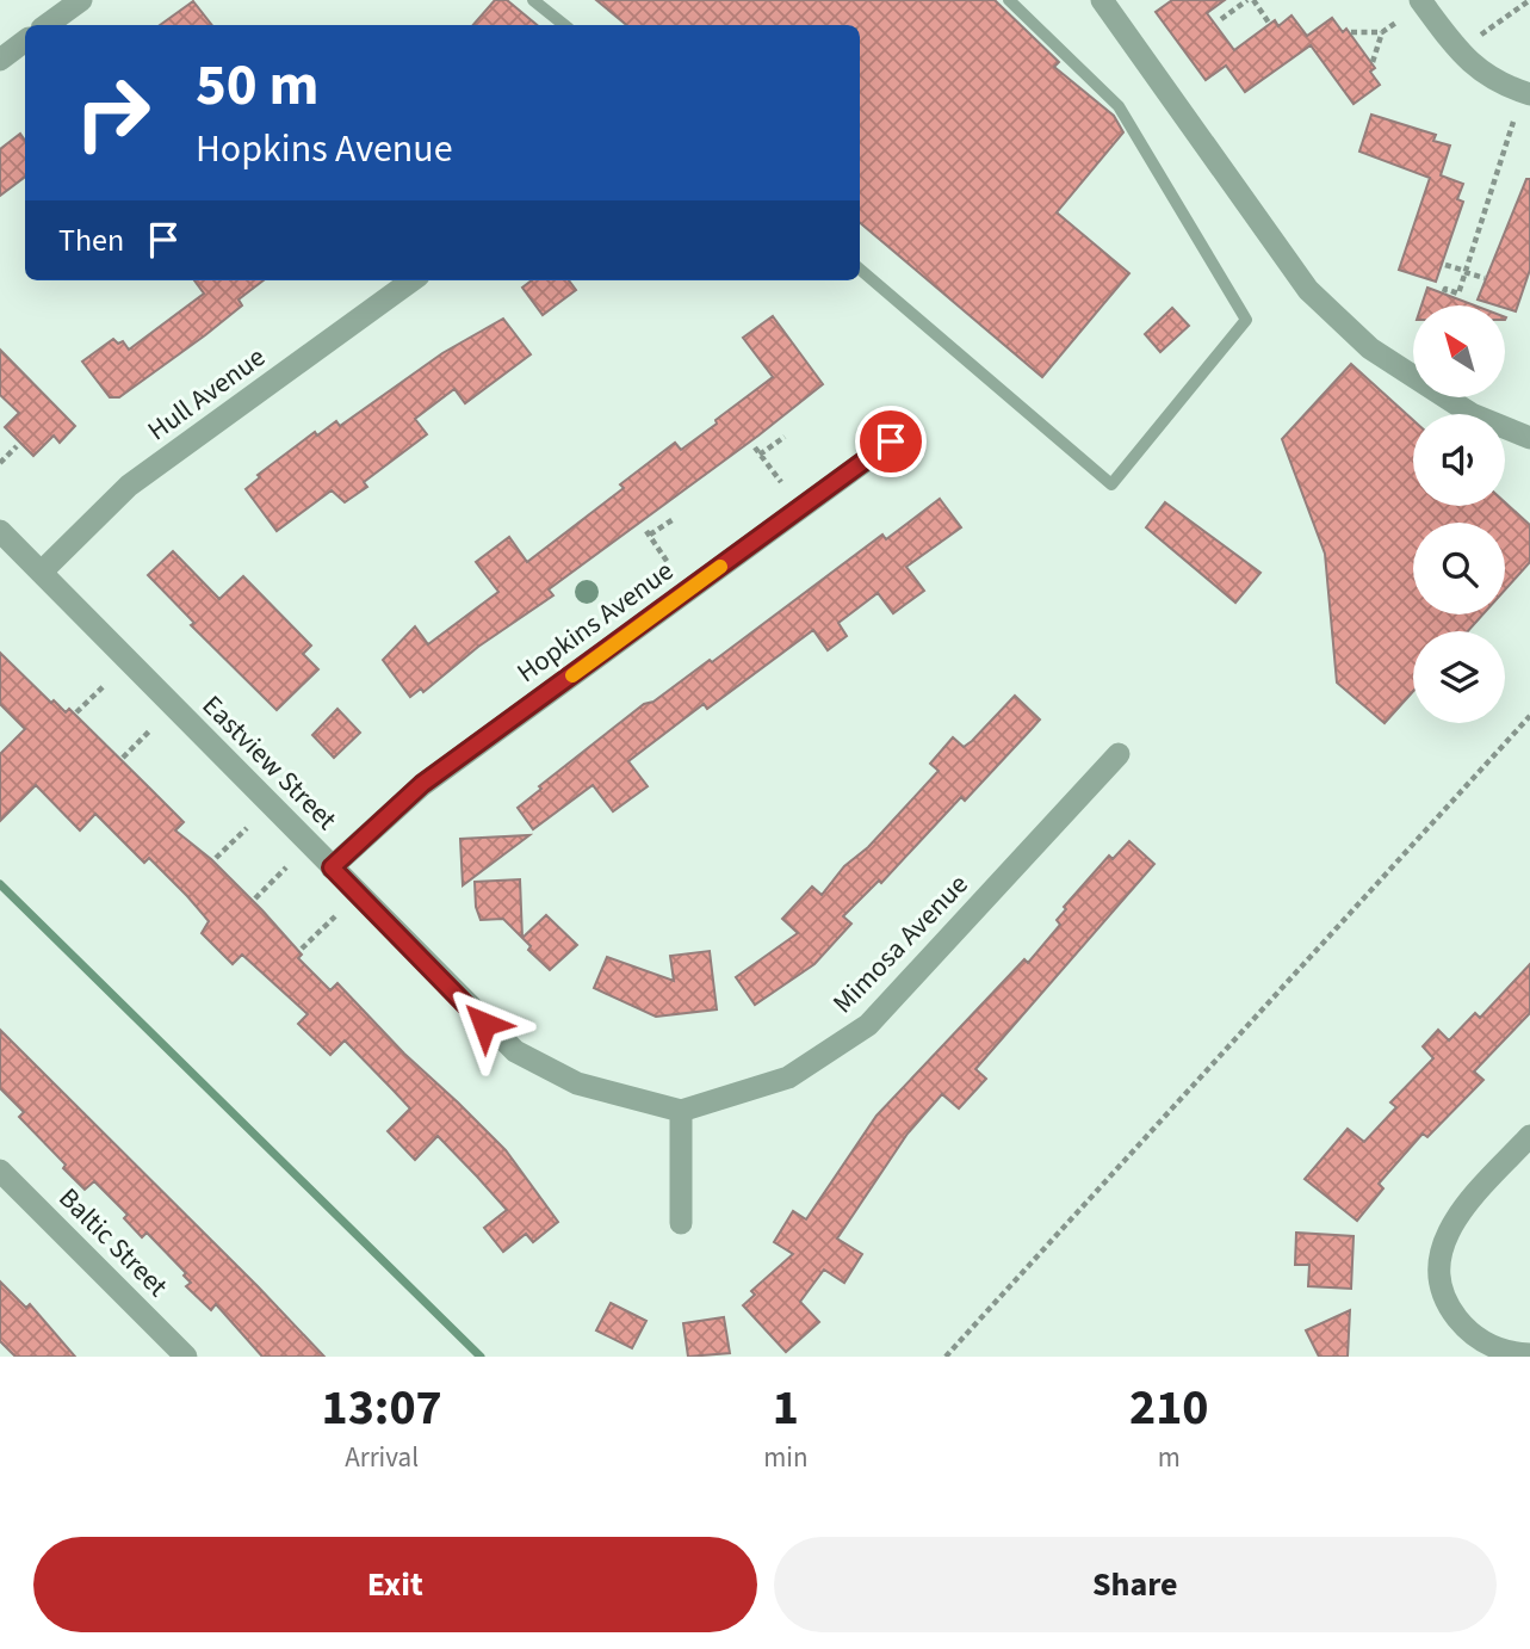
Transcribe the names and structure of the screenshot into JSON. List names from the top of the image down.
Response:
{
  "streets": {
    "street": [
      "Hull Avenue",
      "Hopkins Avenue",
      "Eastview Street",
      "Mimosa Avenue",
      "Baltic Street"
    ]
  },
  "crossings": [
    ["Hull Avenue", "Eastview Street"],
    ["Hopkins Avenue", "Eastview Street"],
    ["Eastview Street", "Mimosa Avenue"]
  ],
  "north": "top left",
  "page": {
    "turn": ["50 m", "Hopkins Avenue"],
    "then": "Then",
    "eta": [
      "13:07",
      "Arrival",
      "1",
      "min",
      "210",
      "m"
    ],
    "buttons": ["Exit", "Share"]
  }
}
